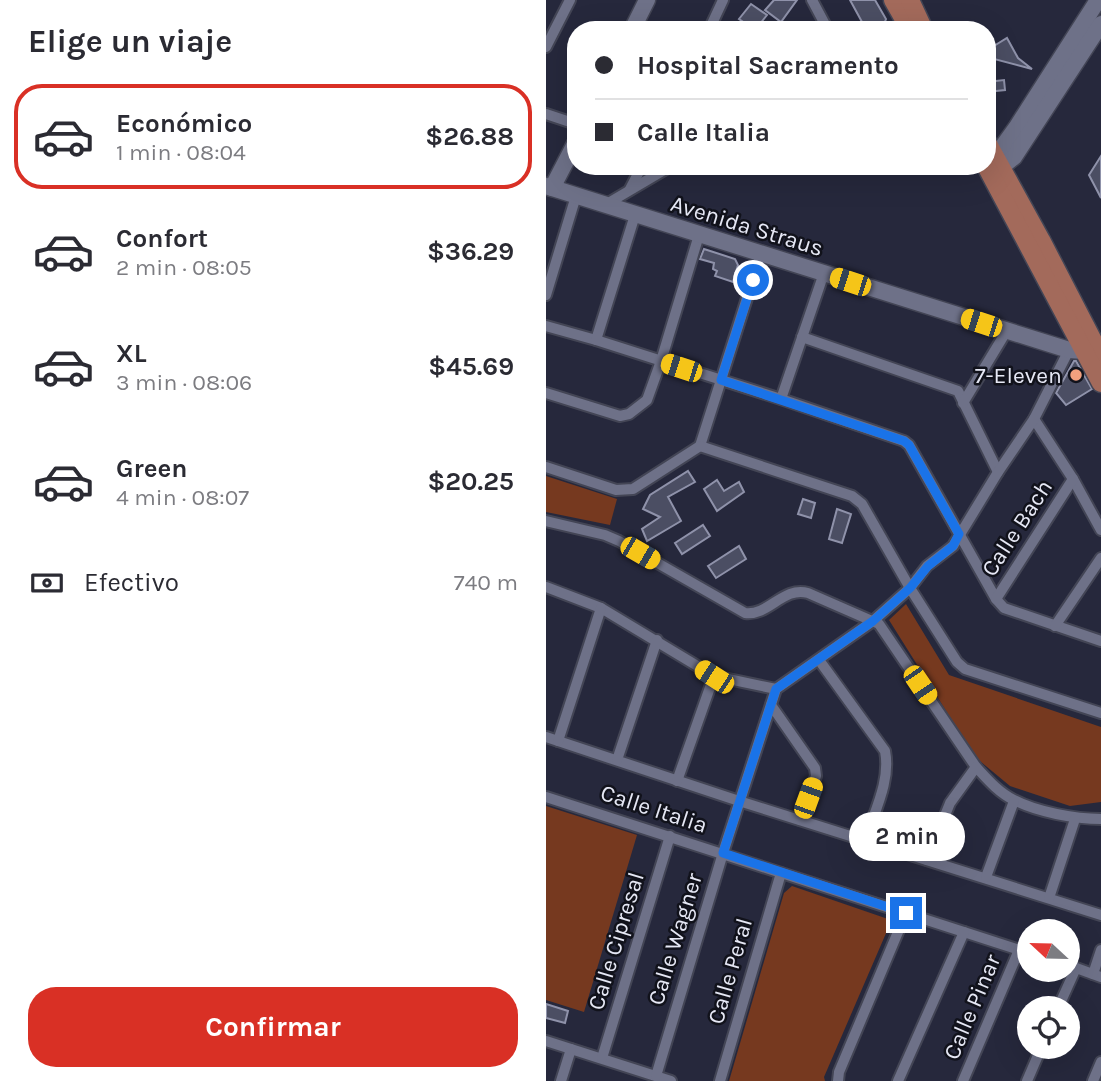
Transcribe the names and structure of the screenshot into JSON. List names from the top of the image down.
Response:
{
  "streets": {
    "street": [
      "Avenida Straus",
      "Calle Bach",
      "Calle Italia",
      "Calle Wagner",
      "Calle Cipresal",
      "Calle Peral",
      "Calle Pinar"
    ]
  },
  "crossings": [
    ["Calle Italia", "Calle Wagner"],
    ["Calle Italia", "Calle Cipresal"],
    ["Calle Italia", "Calle Peral"]
  ],
  "places": ["7-Eleven"],
  "north": "left",
  "page": {
    "heading": "Elige un viaje",
    "banner": ["Hospital Sacramento", "Calle Italia"],
    "list": [
      {
        "name": "Económico",
        "note": "1 min · 08:04",
        "value": "$26.88"
      },
      {
        "name": "Confort",
        "note": "2 min · 08:05",
        "value": "$36.29"
      },
      {
        "name": "XL",
        "note": "3 min · 08:06",
        "value": "$45.69"
      },
      {
        "name": "Green",
        "note": "4 min · 08:07",
        "value": "$20.25"
      }
    ],
    "pay": ["Efectivo", "740 m"],
    "bubble": "2 min",
    "buttons": "Confirmar"
  }
}
